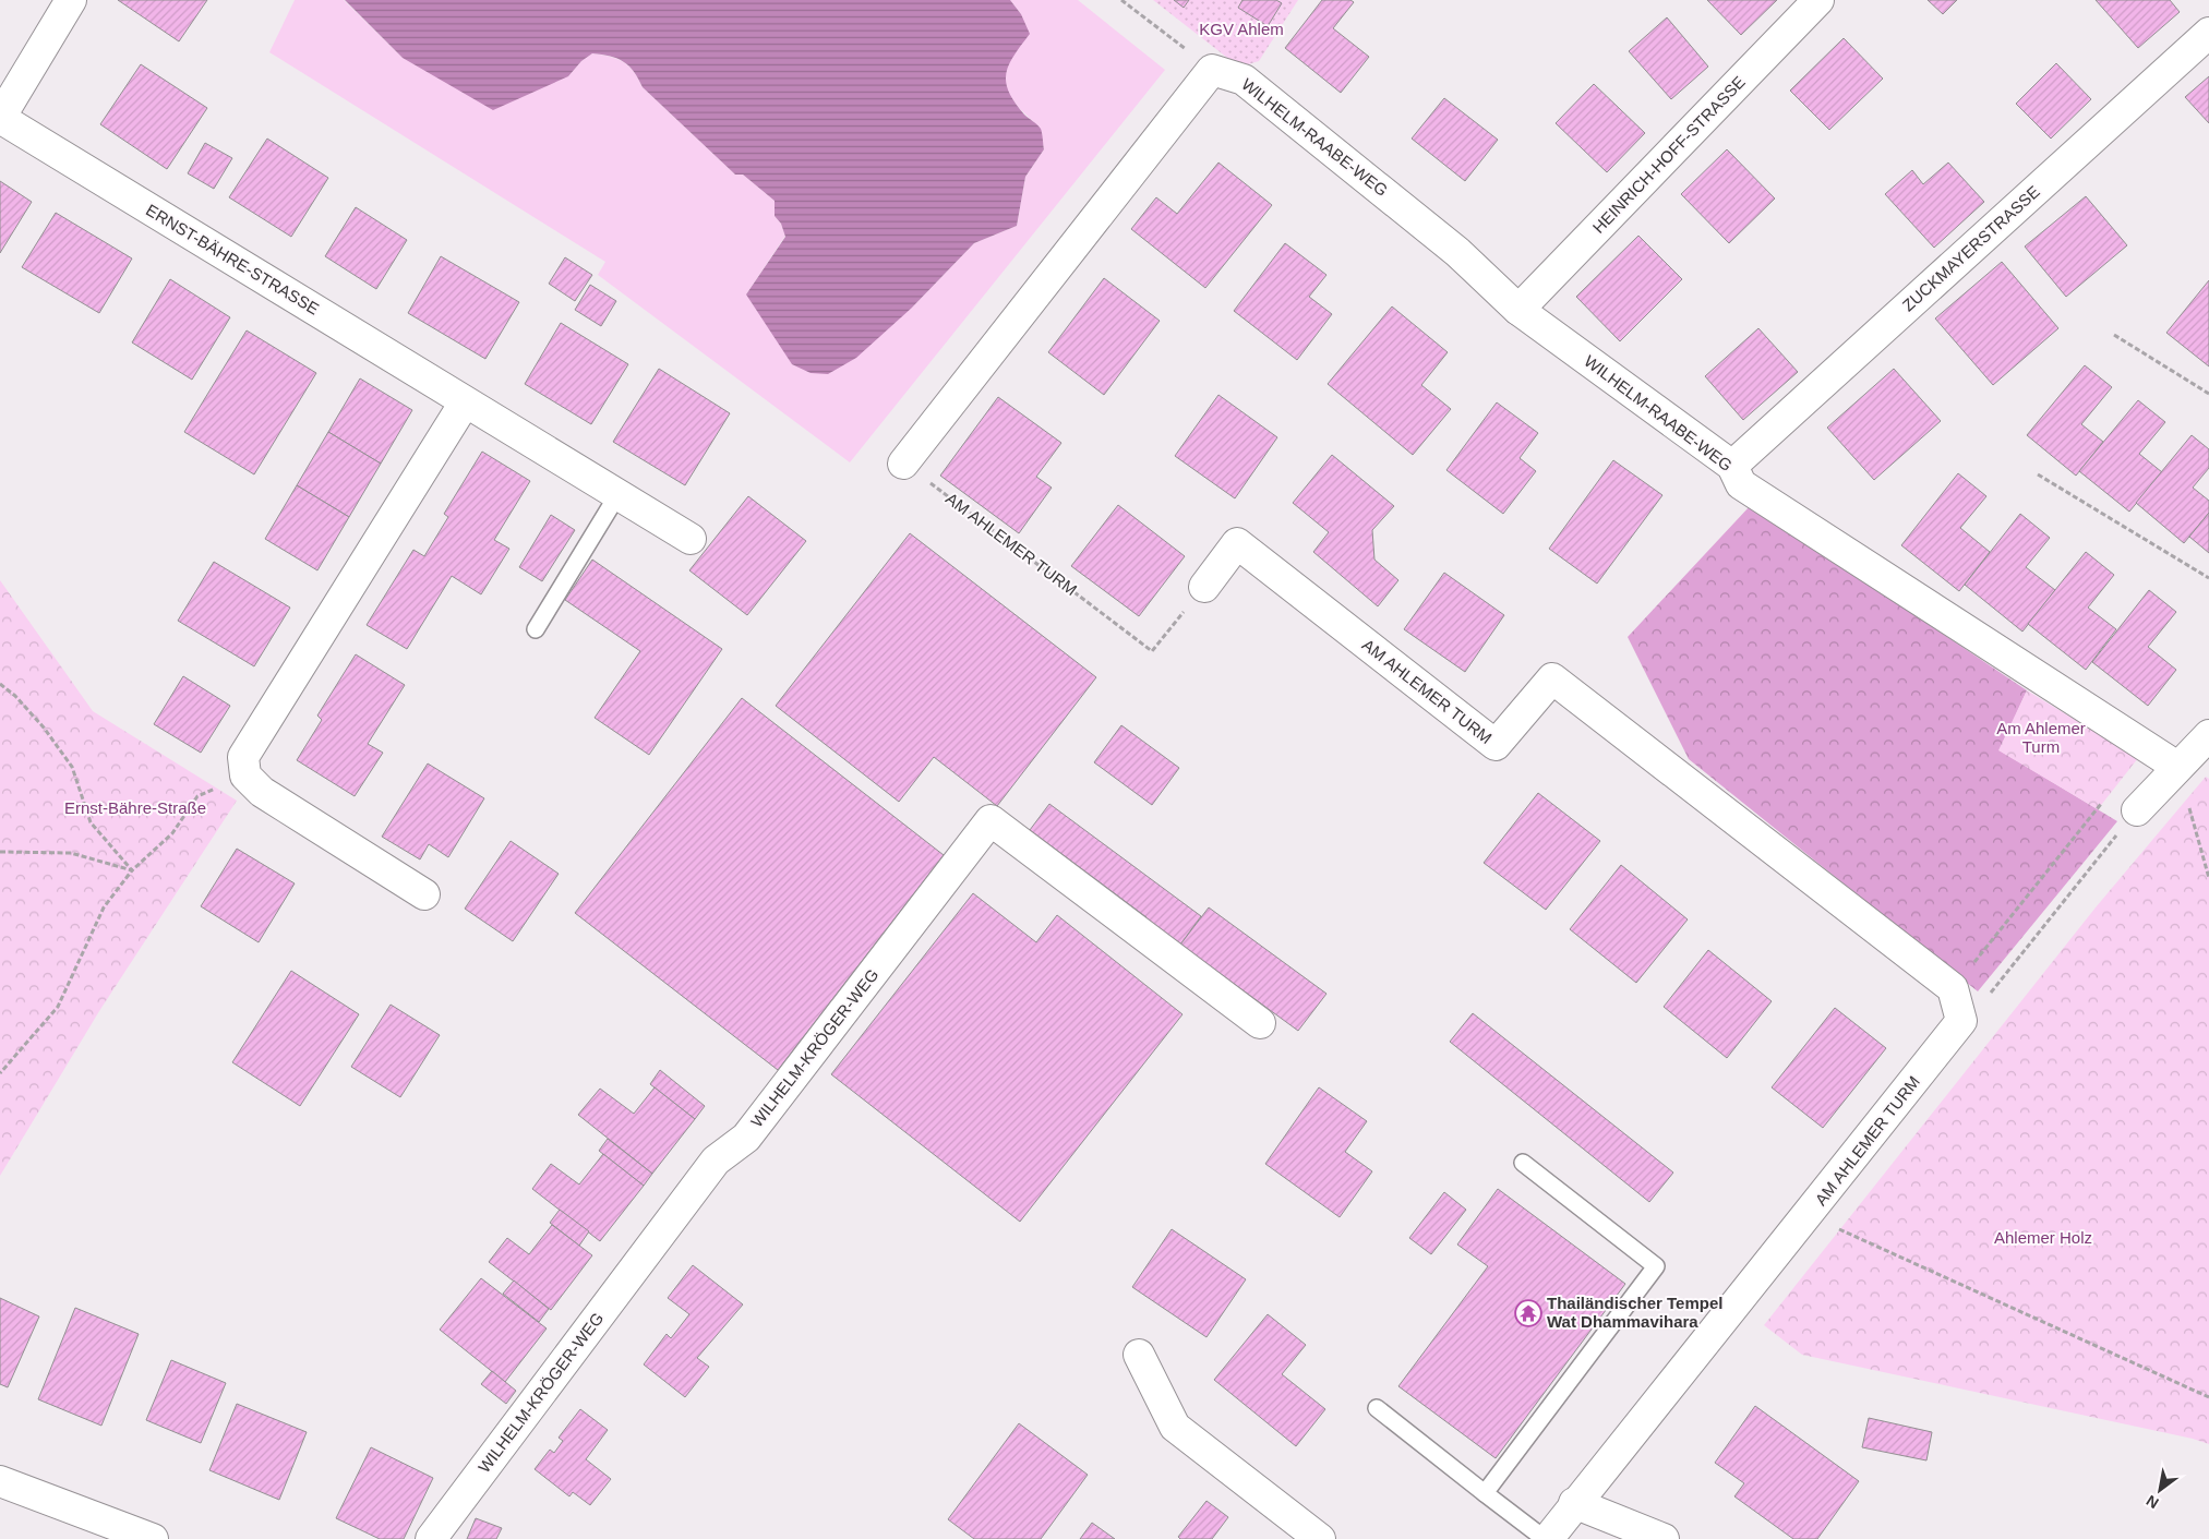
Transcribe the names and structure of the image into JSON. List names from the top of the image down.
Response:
{
  "streets": {
    "street": [
      "WILHELM-RAABE-WEG",
      "HEINRICH-HOFF-STRASSE",
      "ZUCKMAYERSTRASSE",
      "ERNST-BÄHRE-STRASSE",
      "AM AHLEMER TURM",
      "WILHELM-KRÖGER-WEG"
    ]
  },
  "crossings": [
    ["WILHELM-RAABE-WEG", "HEINRICH-HOFF-STRASSE"],
    ["WILHELM-RAABE-WEG", "ZUCKMAYERSTRASSE"]
  ],
  "parks": [
    "KGV Ahlem",
    "Am Ahlemer Turm",
    "Ernst-Bähre-Straße",
    "Ahlemer Holz"
  ],
  "places": {
    "temple": ["Thailändischer Tempel Wat Dhammavihara"]
  },
  "north": "bottom left"
}
